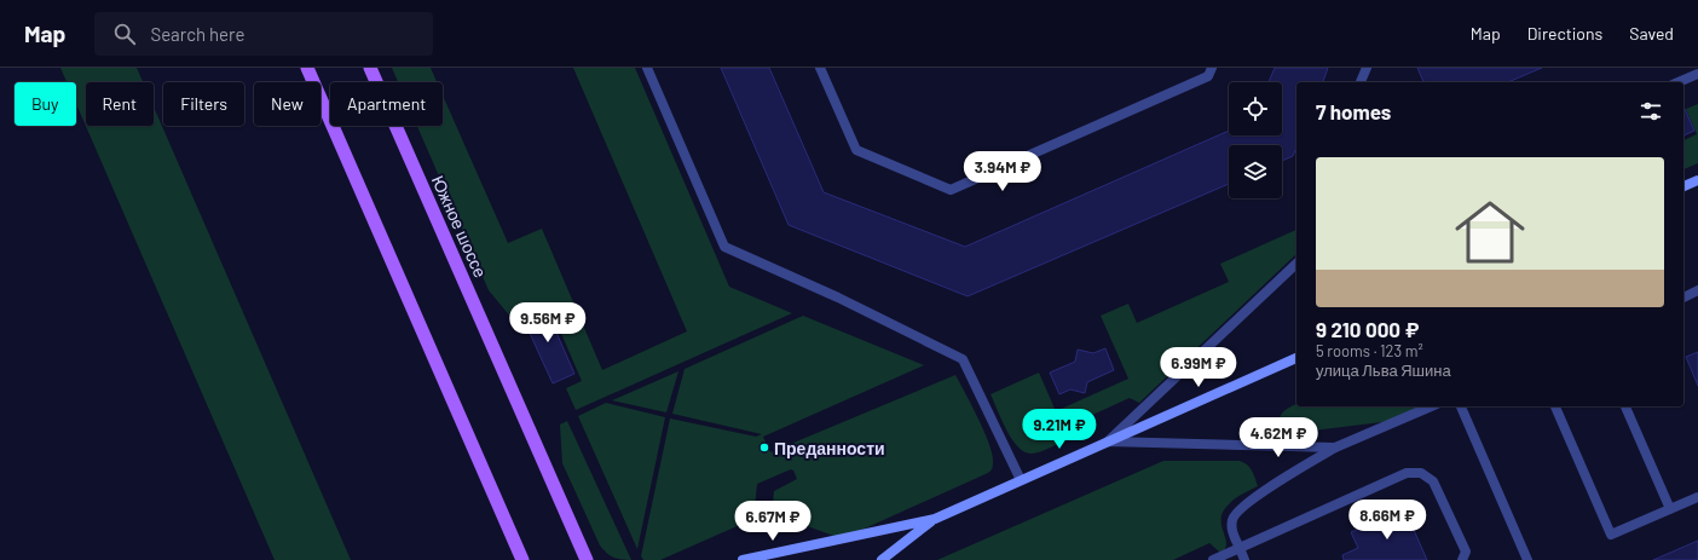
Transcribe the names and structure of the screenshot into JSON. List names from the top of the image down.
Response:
{
  "streets": {
    "main road": ["Южное шоссе"]
  },
  "places": ["Преданности"],
  "page": {
    "header": "Map",
    "search": "Search here",
    "nav": ["Map", "Directions", "Saved"],
    "chip": [
      "Buy",
      "Rent",
      "Filters",
      "New",
      "Apartment"
    ],
    "heading": "7 homes",
    "list": [
      {
        "name": "9 210 000 ₽",
        "note": "5 rooms · 123 m² · улица Льва Яшина"
      }
    ],
    "price": [
      "3.94M ₽",
      "9.56M ₽",
      "6.99M ₽",
      "9.21M ₽",
      "4.62M ₽",
      "8.66M ₽",
      "6.67M ₽"
    ]
  }
}
